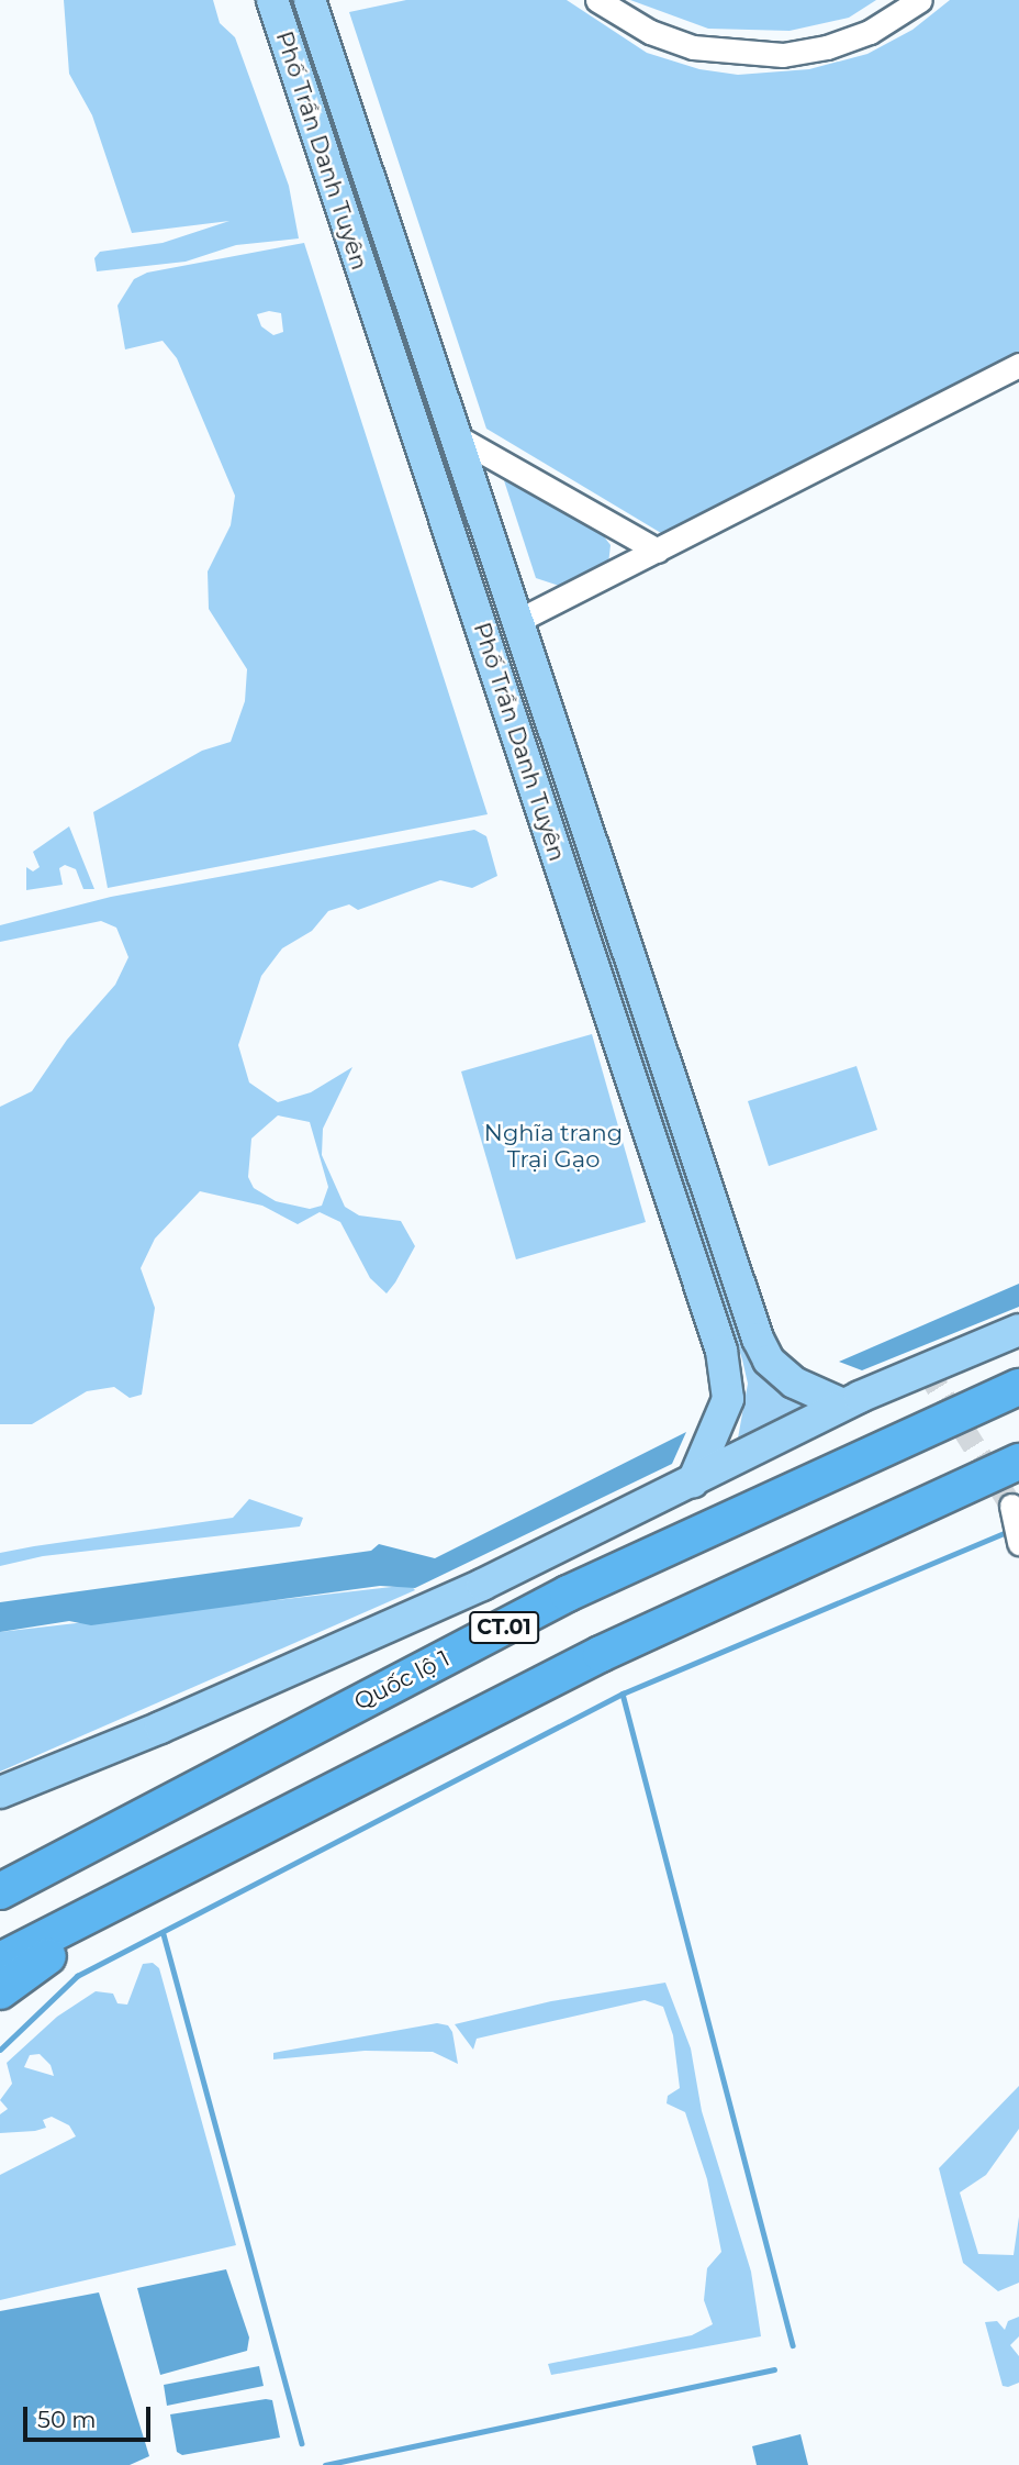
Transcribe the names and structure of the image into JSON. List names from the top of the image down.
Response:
{
  "streets": {
    "highway": ["CT.01", "Quốc lộ 1"],
    "main road": ["Phố Trần Danh Tuyên"]
  },
  "parks": ["Nghĩa trang Trại Gạo"],
  "scale_bar": "50 m"
}
